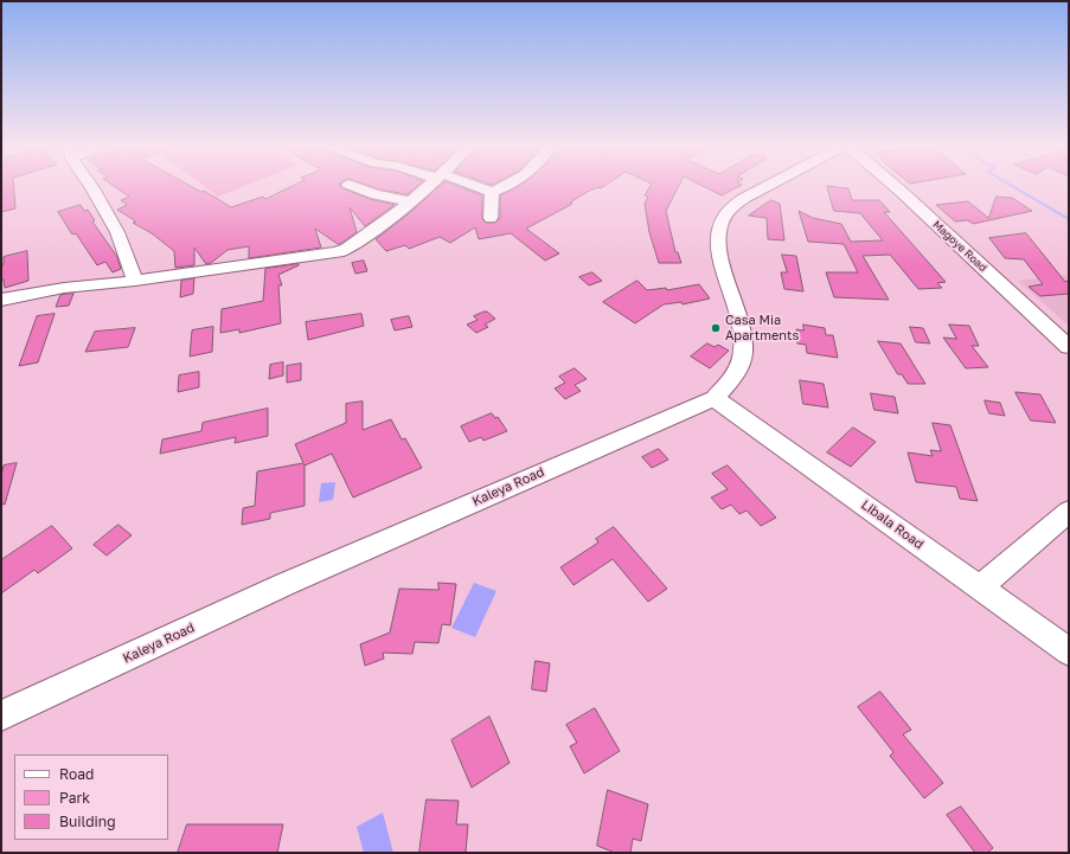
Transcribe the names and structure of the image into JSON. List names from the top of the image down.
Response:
{
  "streets": {
    "street": ["Magoye Road", "Kaleya Road", "Libala Road"]
  },
  "crossings": [
    ["Kaleya Road", "Libala Road"]
  ],
  "places": ["Casa Mia Apartments"],
  "legend": ["Road", "Park", "Building"]
}
